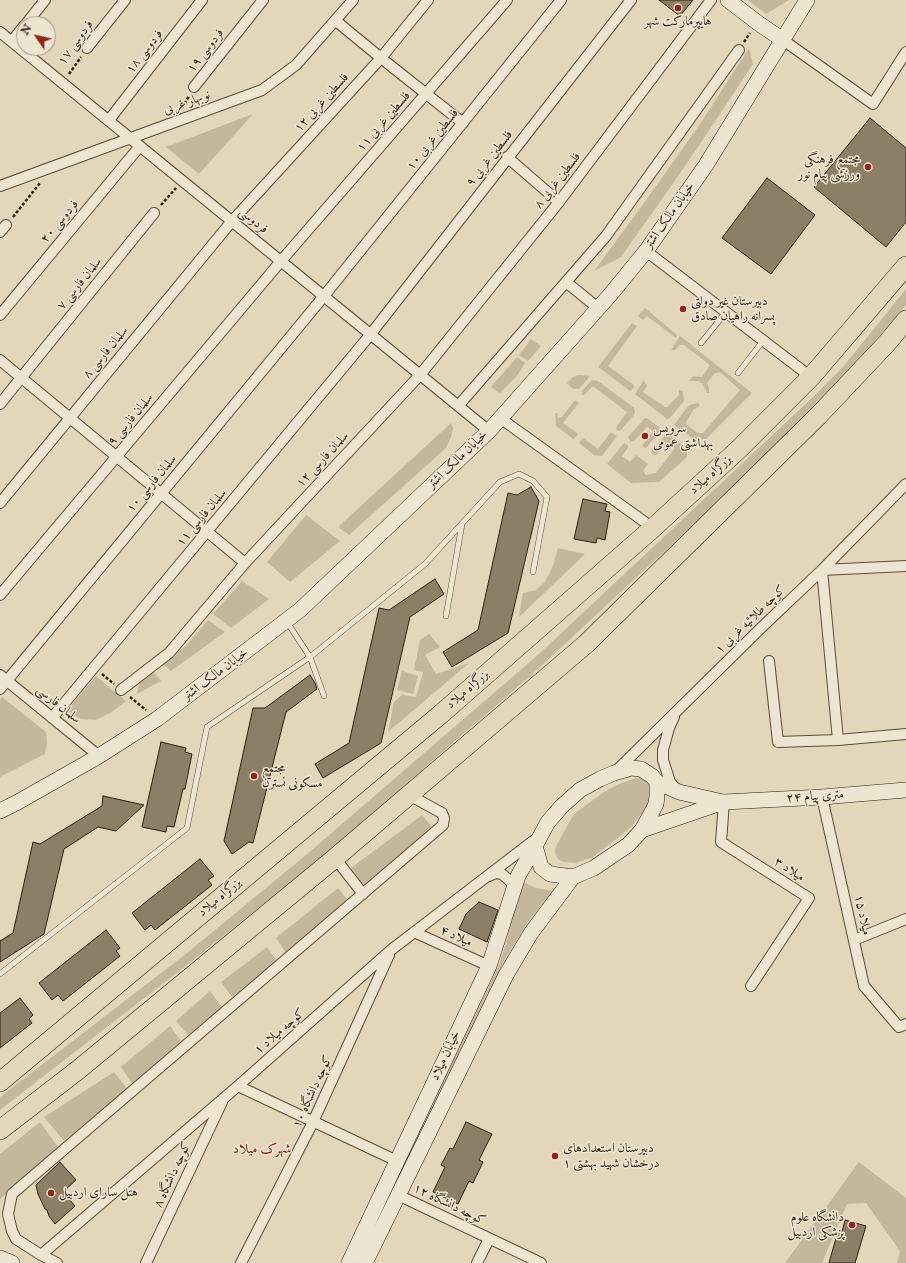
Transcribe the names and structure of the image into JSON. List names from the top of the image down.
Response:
{
  "streets": {
    "highway": ["بزرگراه میلاد"],
    "street": [
      "فردوسی ۱۷",
      "فردوسی ۱۹",
      "فردوسی ۱۸",
      "نوبهار غربی",
      "فلسطین غربی ۱۲",
      "فلسطین غربی ۱۱",
      "فلسطین غربی ۱۰",
      "فلسطین غربی ۹",
      "فلسطین غربی ۸",
      "خیابان مالک اشتر",
      "فردوسی",
      "فردوسی ۲۰",
      "سلمان فارسی ۷",
      "سلمان فارسی ۸",
      "سلمان فارسی ۹",
      "سلمان فارسی ۱۲",
      "سلمان فارسی ۱۰",
      "سلمان فارسی ۱۱",
      "کوچه طلائیه غربی ۱",
      "سلمان فارسی",
      "۲۴ متری پیام",
      "میلاد ۳",
      "میلاد ۱۵",
      "میلاد ۴",
      "کوچه میلاد ۱",
      "خیابان میلاد",
      "کوچه دانشگاه ۱۰",
      "کوچه دانشگاه ۸",
      "کوچه دانشگاه ۱۲"
    ]
  },
  "crossings": [
    ["فردوسی ۱۷", "فردوسی"],
    ["فردوسی ۱۹", "نوبهار غربی"],
    ["فردوسی ۱۸", "فردوسی"],
    ["نوبهار غربی", "فردوسی"],
    ["فلسطین غربی ۱۲", "فردوسی"],
    ["فلسطین غربی ۱۲", "سلمان فارسی ۸"],
    ["فلسطین غربی ۱۱", "فردوسی"],
    ["فلسطین غربی ۱۱", "سلمان فارسی ۹"],
    ["فلسطین غربی ۱۰", "فردوسی"],
    ["فلسطین غربی ۱۰", "سلمان فارسی ۱۰"],
    ["فلسطین غربی ۹", "فردوسی"],
    ["فلسطین غربی ۹", "سلمان فارسی ۱۱"],
    ["فلسطین غربی ۸", "فردوسی"],
    ["فلسطین غربی ۸", "سلمان فارسی ۱۲"],
    ["خیابان مالک اشتر", "فردوسی"],
    ["خیابان مالک اشتر", "سلمان فارسی"],
    ["فردوسی", "فردوسی ۲۰"],
    ["فردوسی", "سلمان فارسی ۸"],
    ["فردوسی", "سلمان فارسی ۹"],
    ["فردوسی", "سلمان فارسی ۱۲"],
    ["فردوسی", "سلمان فارسی ۱۰"],
    ["فردوسی", "سلمان فارسی ۱۱"],
    ["سلمان فارسی ۱۰", "سلمان فارسی"],
    ["سلمان فارسی ۱۱", "سلمان فارسی"],
    ["کوچه طلائیه غربی ۱", "خیابان میلاد"],
    ["۲۴ متری پیام", "میلاد ۳"],
    ["۲۴ متری پیام", "میلاد ۱۵"],
    ["۲۴ متری پیام", "خیابان میلاد"],
    ["میلاد ۳", "خیابان میلاد"],
    ["میلاد ۴", "کوچه میلاد ۱"],
    ["میلاد ۴", "خیابان میلاد"],
    ["کوچه میلاد ۱", "خیابان میلاد"],
    ["کوچه میلاد ۱", "کوچه دانشگاه ۱۰"],
    ["کوچه میلاد ۱", "کوچه دانشگاه ۸"],
    ["خیابان میلاد", "کوچه دانشگاه ۱۲"]
  ],
  "districts": ["شهرک میلاد"],
  "places": [
    "هایپرمارکت شهر",
    "مجتمع فرهنگی ورزشی پیام نور",
    "دبیرستان غیر دولتی پسرانه راهیان صادق",
    "سرویس بهداشتی عمومی",
    "مجتمع مسکونی نسترن",
    "دبیرستان استعدادهای درخشان شهید بهشتی ۱",
    "هتل سارای اردبیل",
    "دانشگاه علوم پزشکی اردبیل"
  ],
  "north": "top left"
}
